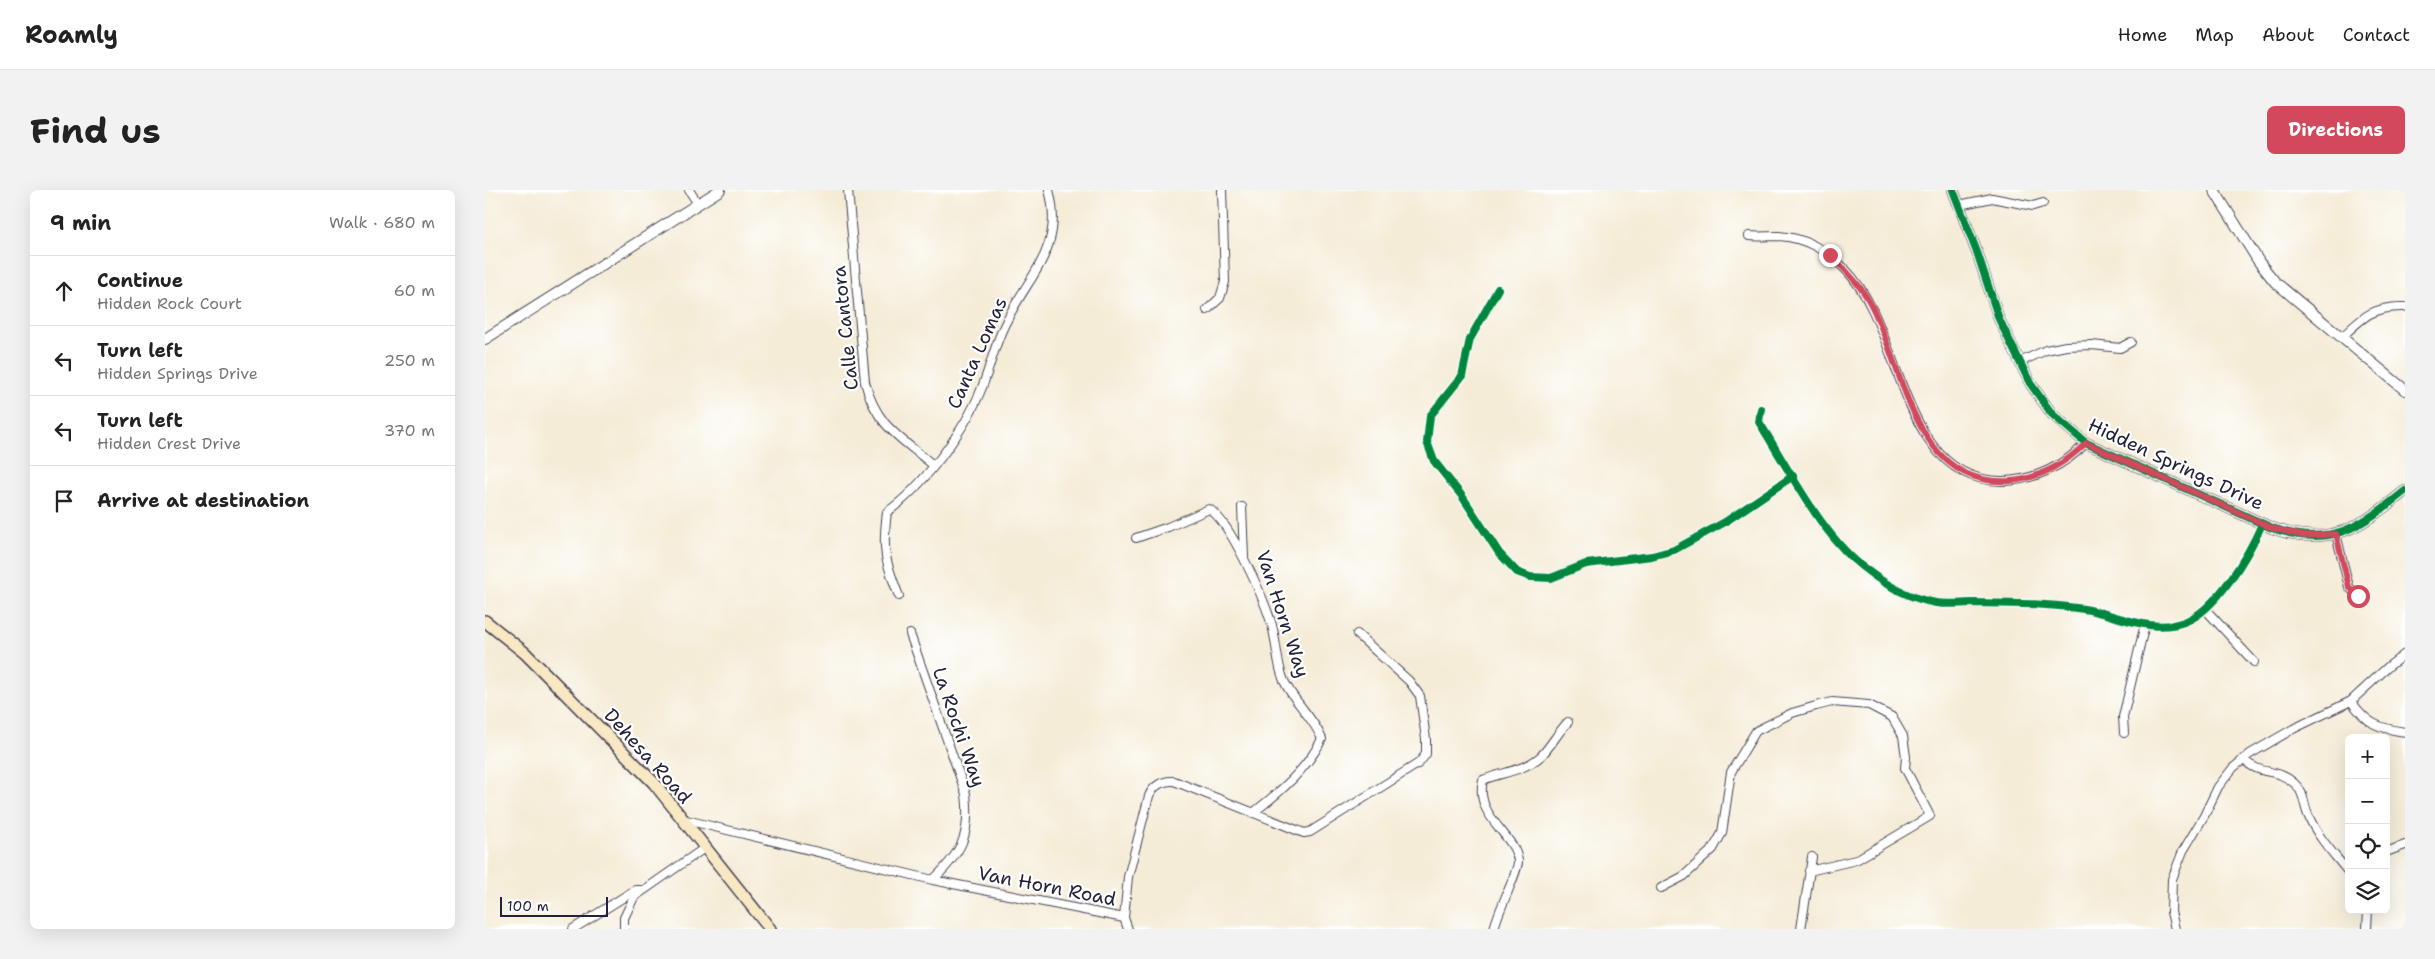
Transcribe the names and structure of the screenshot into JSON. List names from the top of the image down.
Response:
{
  "streets": {
    "main road": ["Dehesa Road"],
    "street": [
      "Calle Cantora",
      "Canta Lomas",
      "Hidden Springs Drive",
      "Van Horn Way",
      "La Rochi Way",
      "Van Horn Road"
    ]
  },
  "crossings": [
    ["Calle Cantora", "Canta Lomas"],
    ["Van Horn Way", "Van Horn Road"],
    ["La Rochi Way", "Van Horn Road"],
    ["Dehesa Road", "Van Horn Road"]
  ],
  "scale_bar": "100 m",
  "page": {
    "header": "Roamly",
    "nav": [
      "Home",
      "Map",
      "About",
      "Contact"
    ],
    "buttons": "Directions",
    "title": "Find us",
    "heading": ["9 min", "Walk · 680 m"],
    "list": [
      ["Continue", "Hidden Rock Court", "60 m"],
      ["Turn left", "Hidden Springs Drive", "250 m"],
      ["Turn left", "Hidden Crest Drive", "370 m"],
      "Arrive at destination"
    ],
    "map_buttons": ["+", "−"],
    "scale": "100 m"
  }
}
